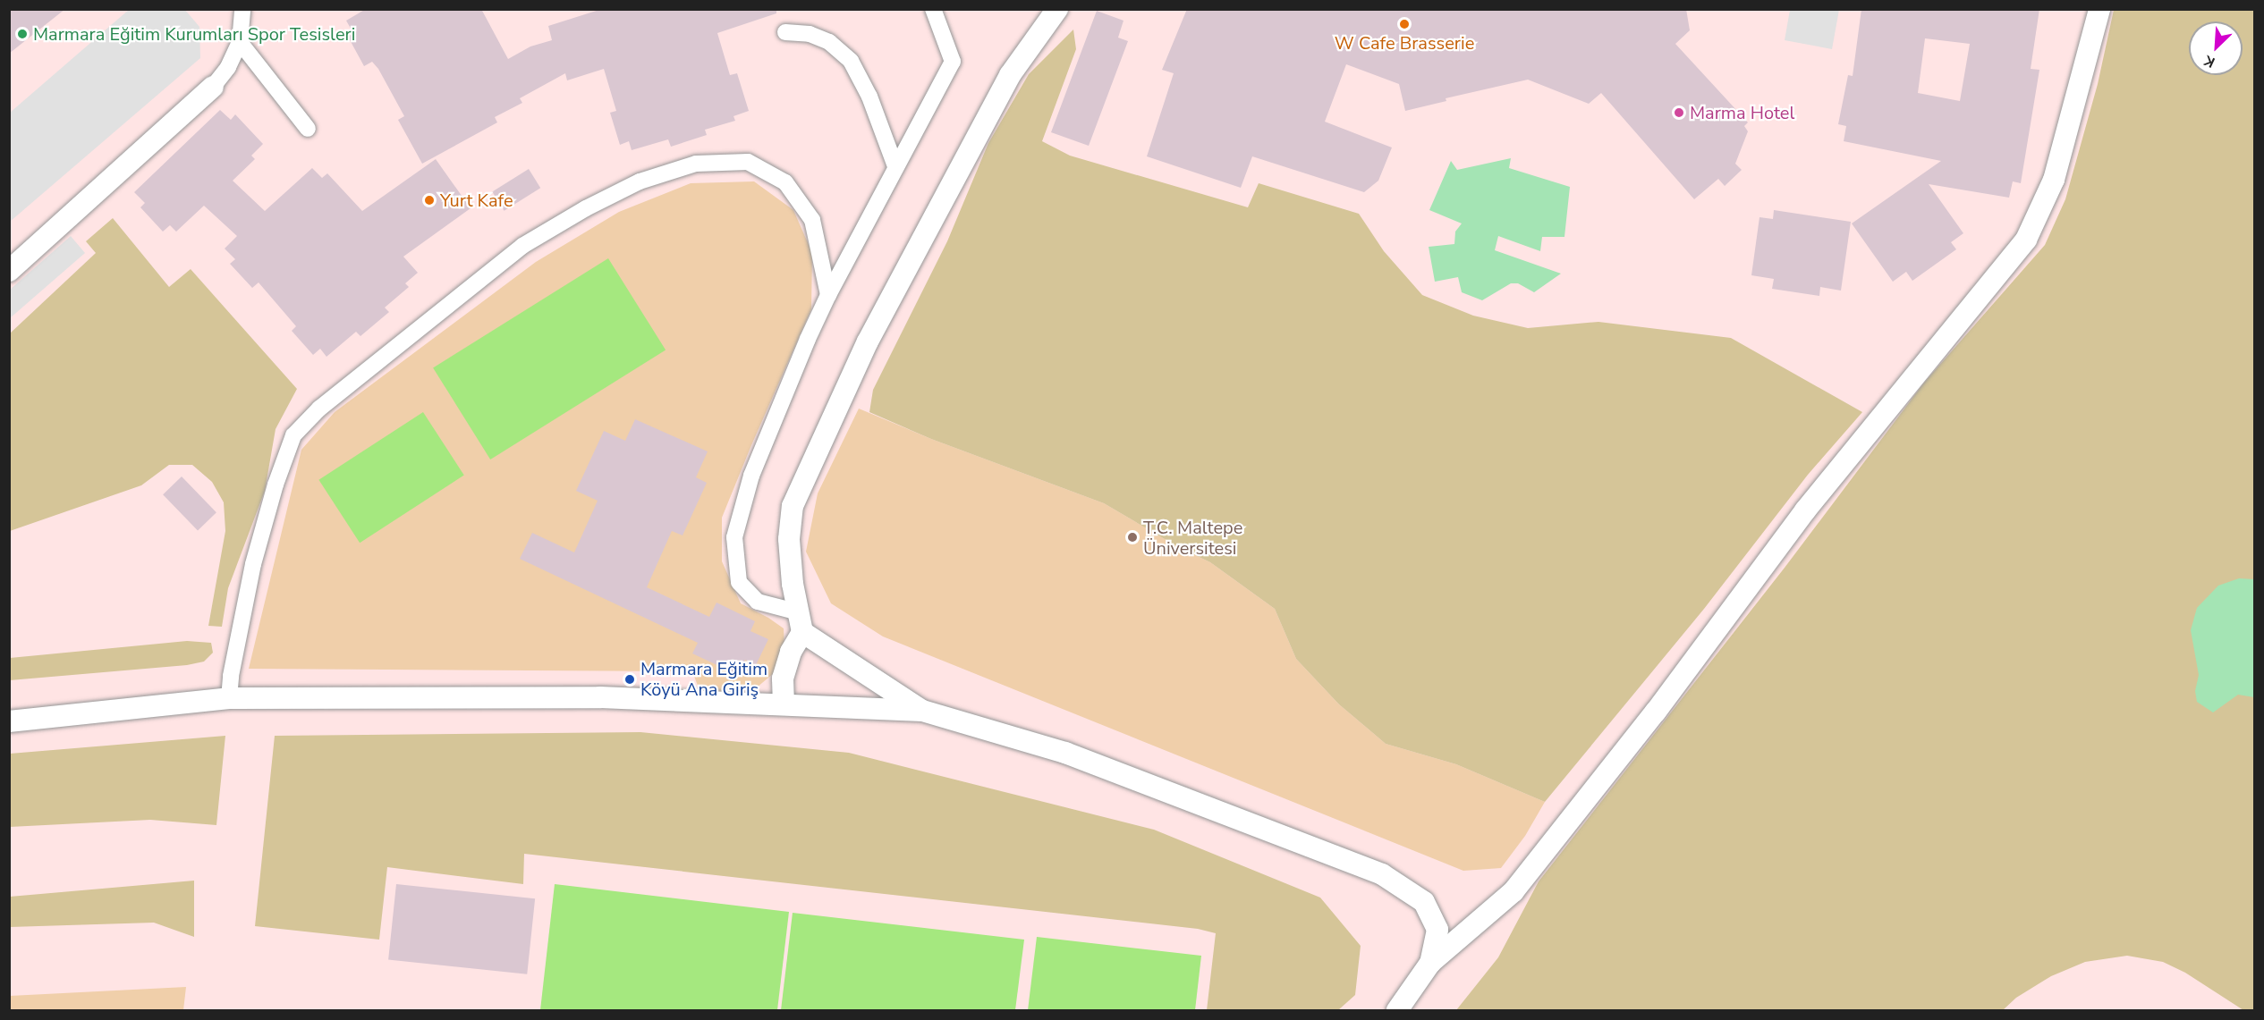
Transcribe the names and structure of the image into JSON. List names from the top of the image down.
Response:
{
  "places": [
    "W Cafe Brasserie",
    "Marmara Eğitim Kurumları Spor Tesisleri",
    "Marma Hotel",
    "Yurt Kafe",
    "T.C. Maltepe Üniversitesi",
    "Marmara Eğitim Köyü Ana Giriş"
  ],
  "north": "bottom left"
}
